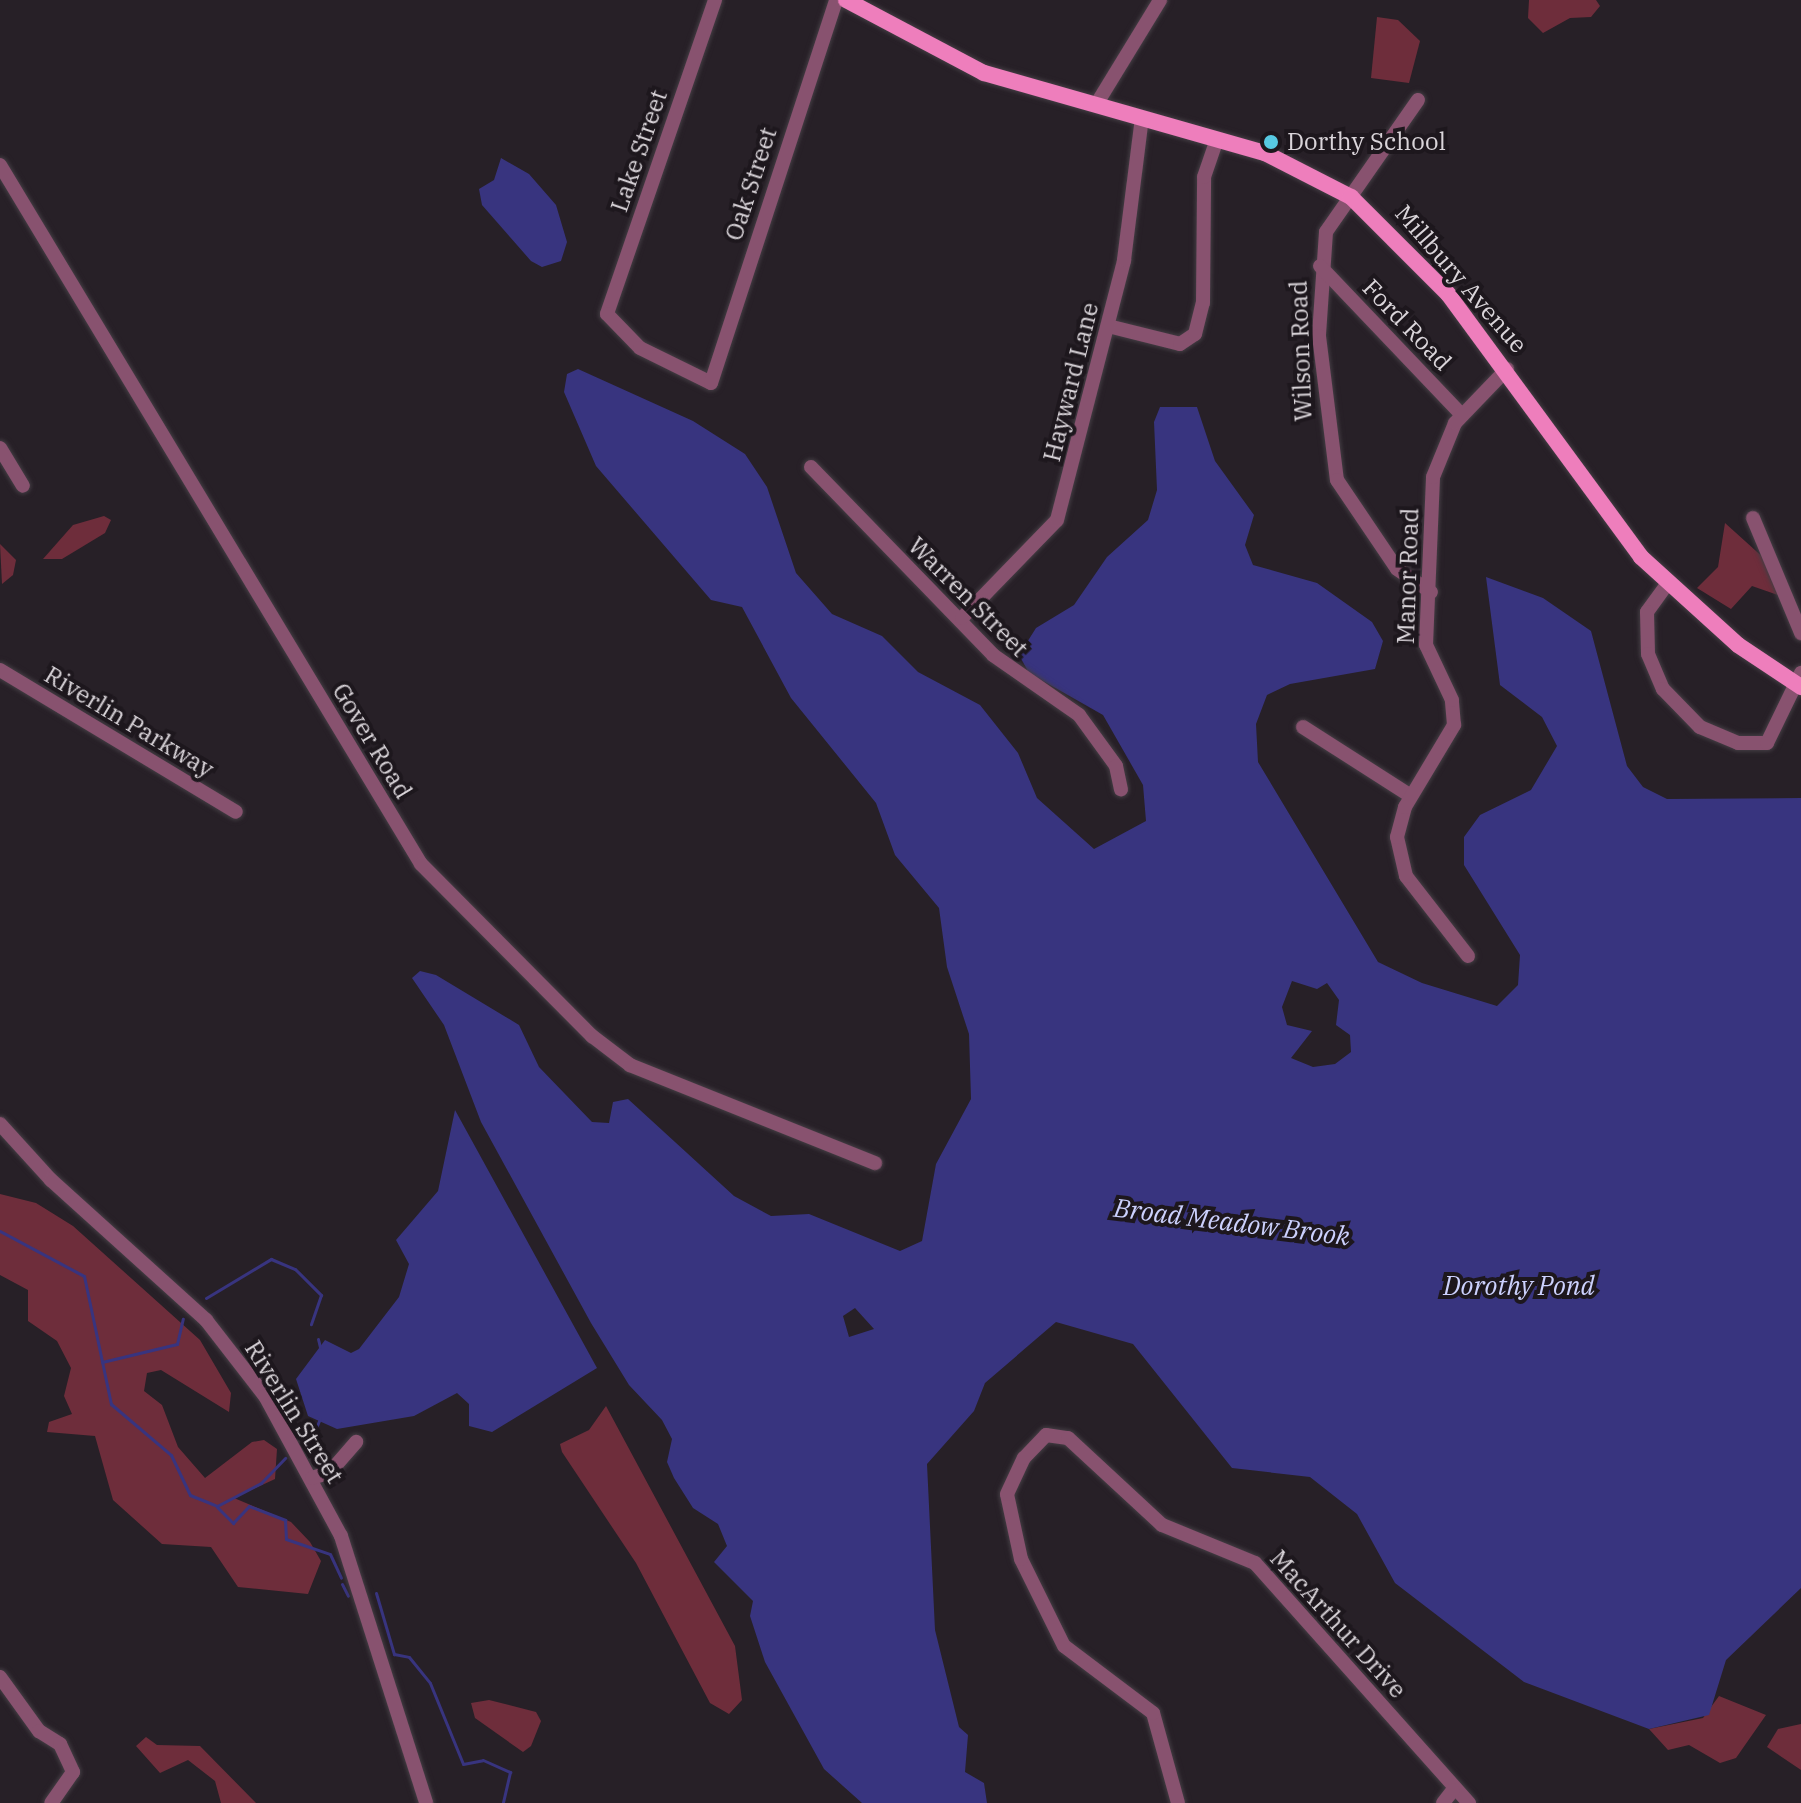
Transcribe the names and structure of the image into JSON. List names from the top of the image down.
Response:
{
  "streets": {
    "main road": ["Millbury Avenue"],
    "street": [
      "Lake Street",
      "Oak Street",
      "Ford Road",
      "Wilson Road",
      "Hayward Lane",
      "Manor Road",
      "Warren Street",
      "Riverlin Parkway",
      "Gover Road",
      "Riverlin Street",
      "MacArthur Drive"
    ]
  },
  "crossings": [
    ["Lake Street", "Oak Street"],
    ["Millbury Avenue", "Wilson Road"],
    ["Millbury Avenue", "Hayward Lane"],
    ["Millbury Avenue", "Manor Road"],
    ["Ford Road", "Wilson Road"],
    ["Ford Road", "Manor Road"],
    ["Wilson Road", "Manor Road"],
    ["Hayward Lane", "Warren Street"]
  ],
  "water": ["Broad Meadow Brook", "Dorothy Pond"],
  "places": ["Dorthy School"]
}
